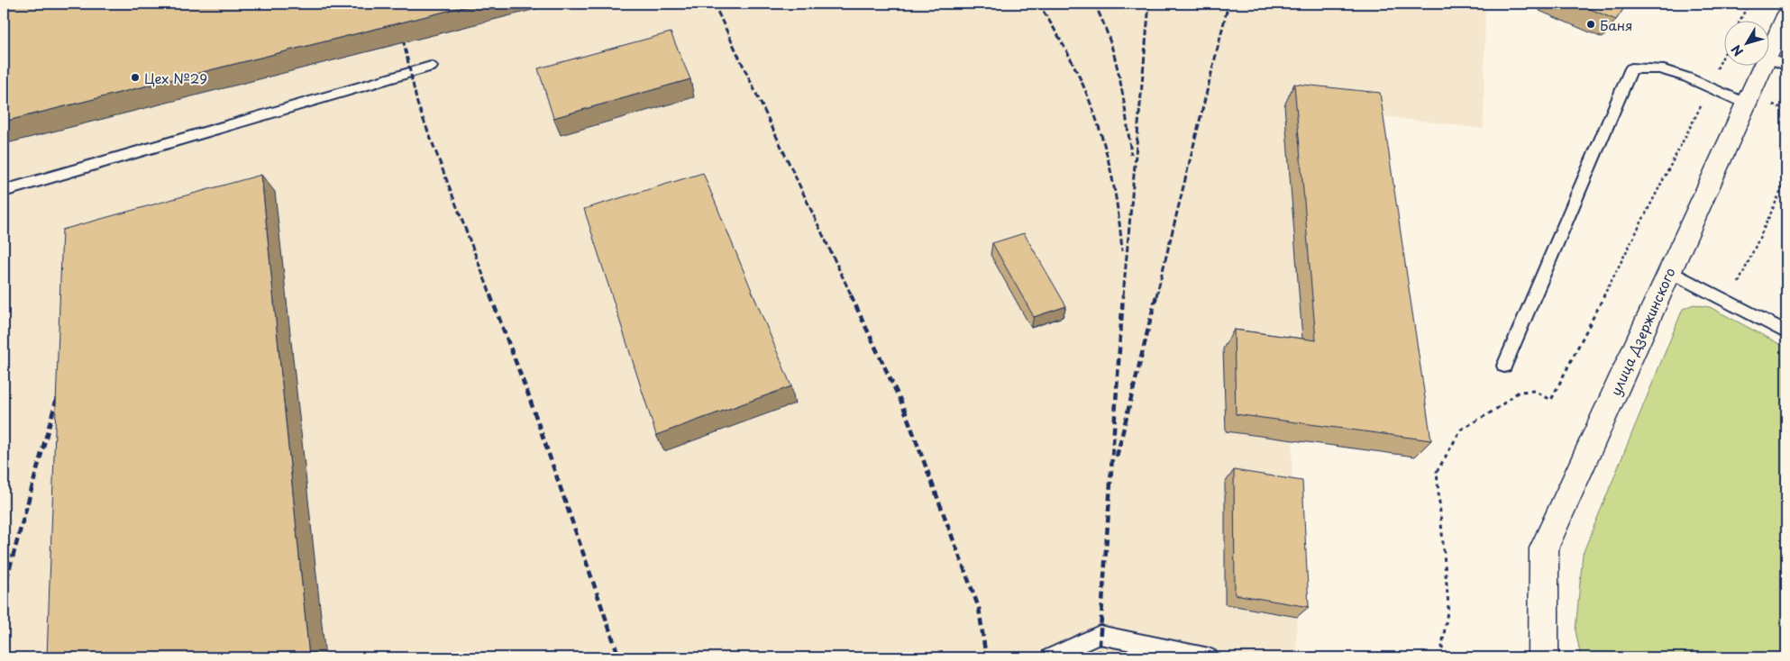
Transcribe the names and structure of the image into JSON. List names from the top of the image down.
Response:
{
  "streets": {
    "main road": ["улица Дзержинского"]
  },
  "places": ["Баня", "Цех №29"],
  "north": "bottom left"
}
